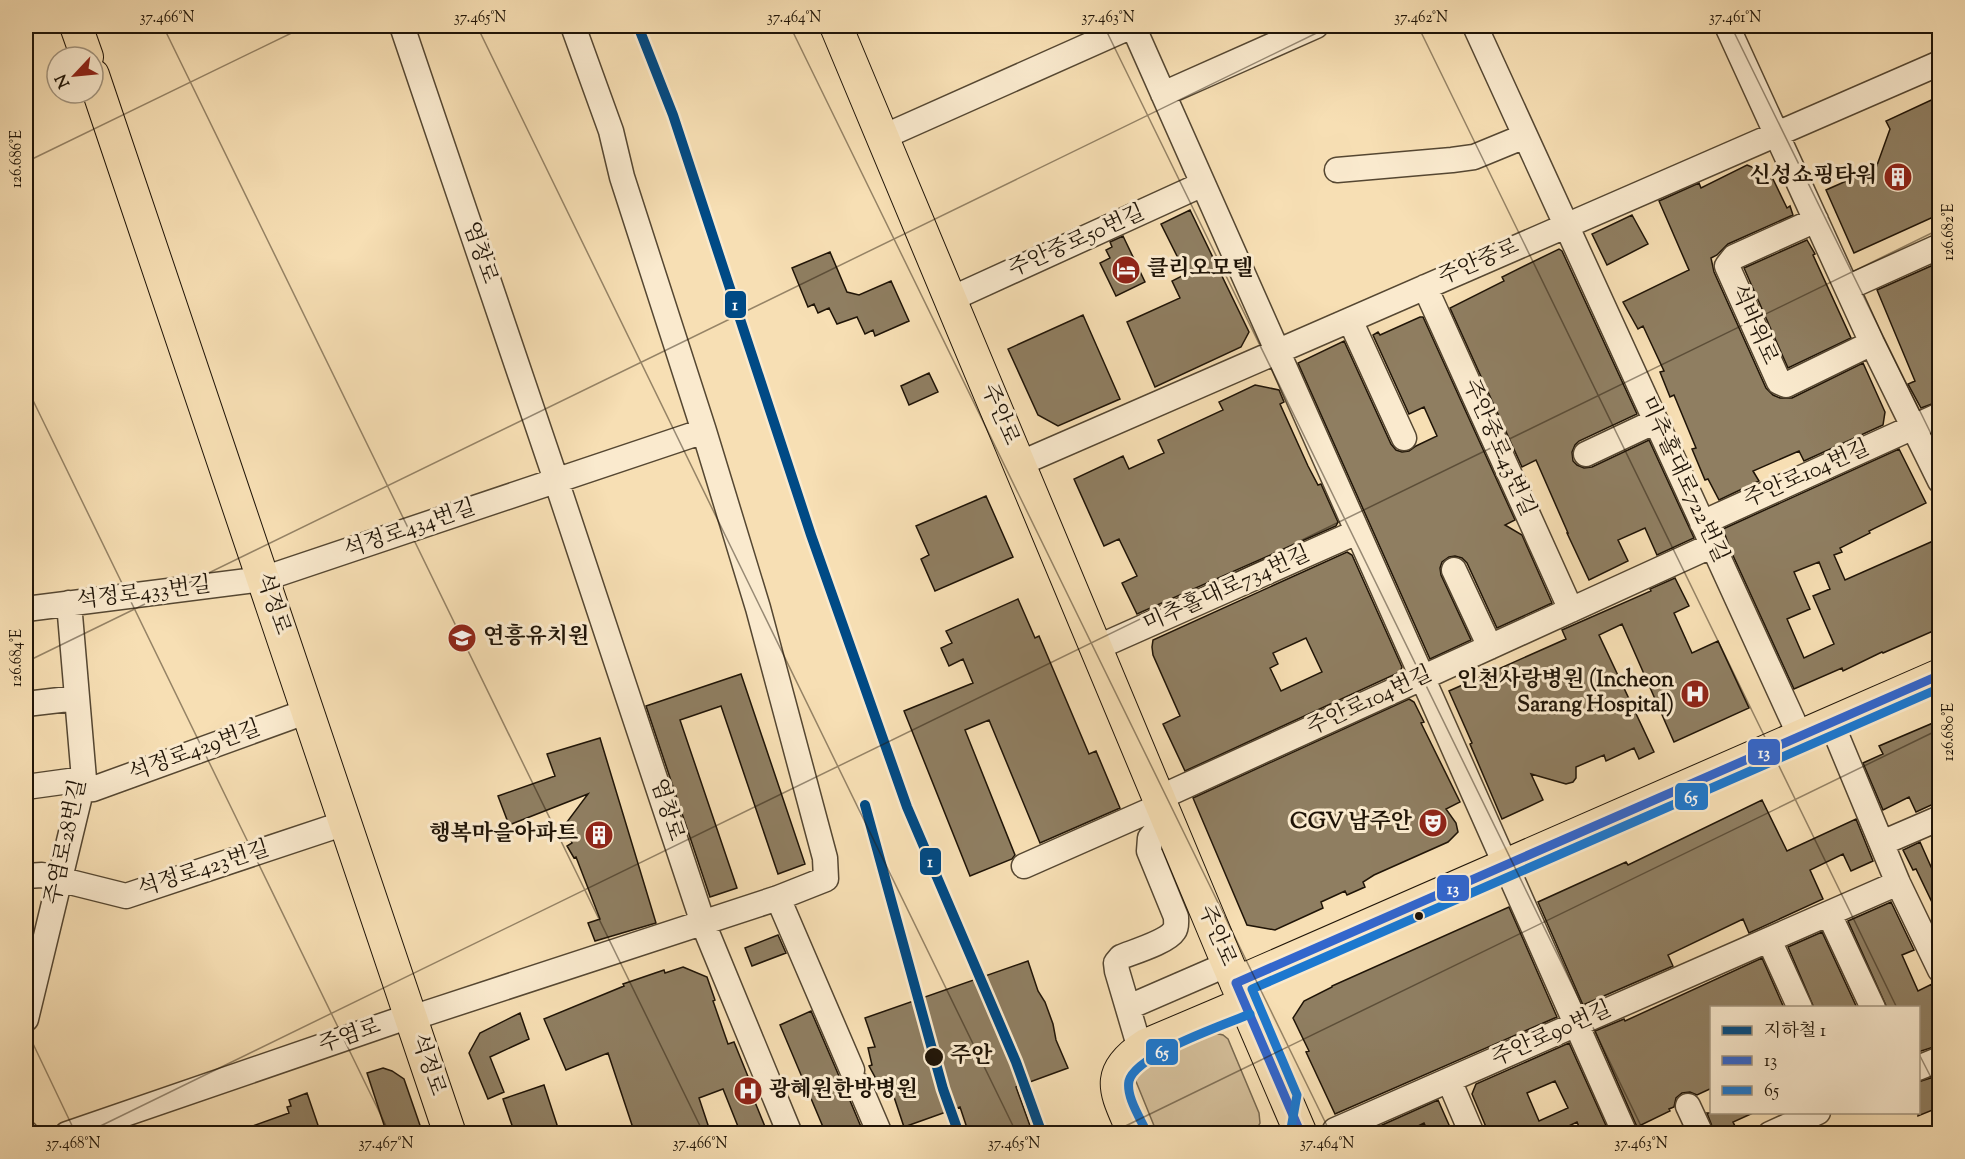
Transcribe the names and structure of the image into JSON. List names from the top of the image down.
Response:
{
  "streets": {
    "main road": ["주안로", "석정로"],
    "street": [
      "주안중로50번길",
      "염창로",
      "주안중로",
      "석바위로",
      "주안중로43번길",
      "주안로104번길",
      "미추홀대로722번길",
      "석정로434번길",
      "미추홀대로734번길",
      "석정로433번길",
      "석정로429번길",
      "주염로28번길",
      "석정로423번길",
      "주안로90번길",
      "주염로"
    ]
  },
  "crossings": [
    ["주안중로50번길", "주안로"],
    ["염창로", "석정로434번길"],
    ["염창로", "주염로"],
    ["주안중로", "주안로"],
    ["주안중로", "주안중로43번길"],
    ["주안중로", "미추홀대로722번길"],
    ["주안로", "주안로104번길"],
    ["주안로", "미추홀대로734번길"],
    ["주안중로43번길", "주안로104번길"],
    ["주안로104번길", "미추홀대로722번길"],
    ["석정로434번길", "석정로433번길"],
    ["석정로434번길", "석정로"],
    ["석정로433번길", "석정로"],
    ["석정로433번길", "주염로28번길"],
    ["석정로", "석정로429번길"],
    ["석정로", "석정로423번길"],
    ["석정로", "주염로"],
    ["석정로429번길", "주염로28번길"],
    ["주염로28번길", "석정로423번길"]
  ],
  "places": {
    "building": ["신성쇼핑타워", "행복마을아파트"],
    "hotel": ["클리오모텔"],
    "school or university": ["연흥유치원"],
    "hospital": ["인천사랑병원 (Incheon Sarang Hospital)", "광혜원한방병원"],
    "theatre": ["CGV 남주안"],
    "other": ["주안"]
  },
  "lines": ["metro line 1", "transit line 13", "transit line 65"],
  "legend": ["지하철 1", "13", "65"],
  "north": "bottom left",
  "coordinates": [
    "37.466°N",
    "37.465°N",
    "37.464°N",
    "37.463°N",
    "37.462°N",
    "37.461°N",
    "126.686°E",
    "126.682°E",
    "126.684°E",
    "126.680°E",
    "37.468°N",
    "37.467°N"
  ]
}
